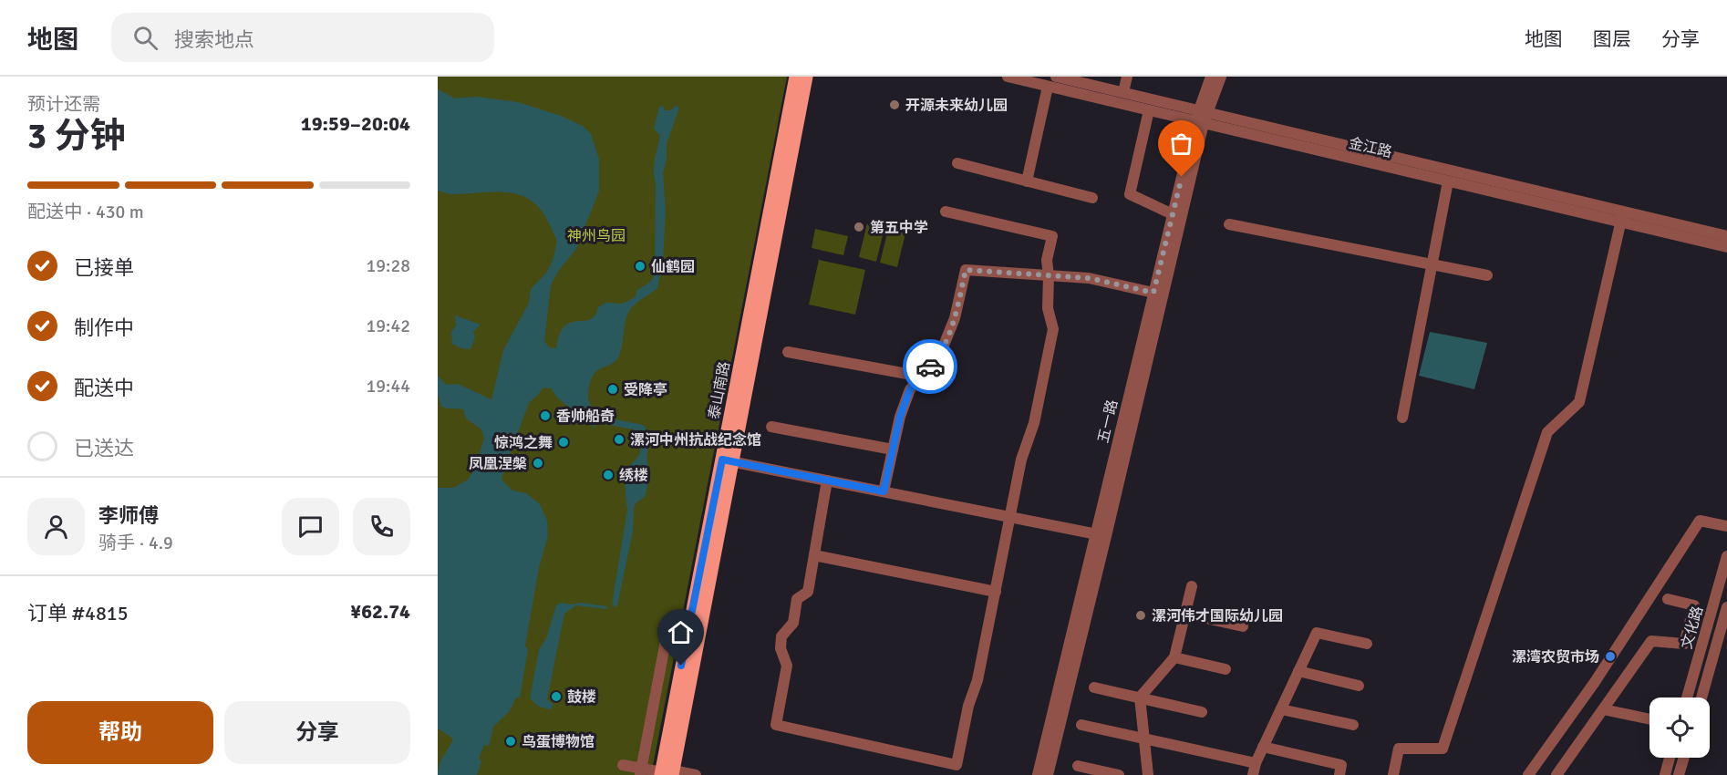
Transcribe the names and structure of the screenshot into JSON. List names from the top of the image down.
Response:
{
  "streets": {
    "main road": ["泰山南路"],
    "street": ["金江路", "五一路", "文化路"]
  },
  "crossings": [
    ["金江路", "五一路"]
  ],
  "parks": ["神州鸟园"],
  "places": [
    "开源未来幼儿园",
    "第五中学",
    "仙鹤园",
    "受降亭",
    "香帅船奇",
    "漯河中州抗战纪念馆",
    "惊鸿之舞",
    "凤凰涅槃",
    "绣楼",
    "漯河伟才国际幼儿园",
    "漯湾农贸市场",
    "鼓楼",
    "鸟蛋博物馆"
  ],
  "page": {
    "header": "地图",
    "search": "搜索地点",
    "nav": ["地图", "图层", "分享"],
    "heading": ["3 分钟", "预计还需", "19:59–20:04"],
    "panel": [
      "李师傅",
      "骑手 · 4.9",
      "订单 #4815",
      "¥62.74"
    ],
    "bar": "配送中 · 430 m",
    "list": [
      ["已接单", "19:28"],
      ["制作中", "19:42"],
      ["配送中", "19:44"],
      "已送达"
    ],
    "buttons": ["帮助", "分享"]
  }
}
